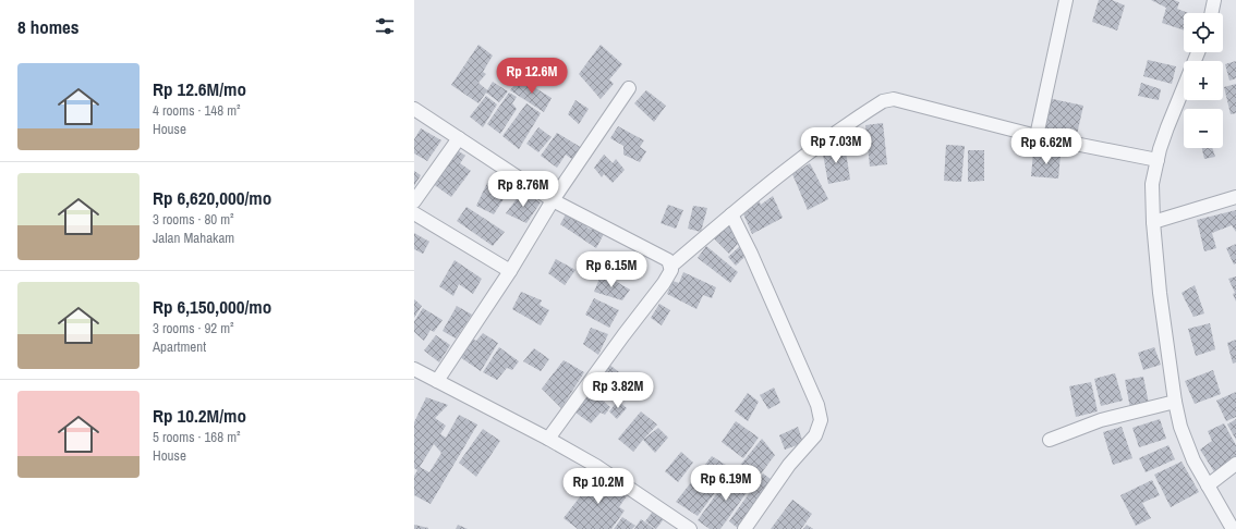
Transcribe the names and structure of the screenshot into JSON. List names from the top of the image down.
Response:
{
  "page": {
    "heading": "8 homes",
    "map_buttons": ["+", "−"],
    "list": [
      {
        "name": "Rp 12.6M/mo",
        "note": "4 rooms · 148 m² · House"
      },
      {
        "name": "Rp 6,620,000/mo",
        "note": "3 rooms · 80 m² · Jalan Mahakam"
      },
      {
        "name": "Rp 6,150,000/mo",
        "note": "3 rooms · 92 m² · Apartment"
      },
      {
        "name": "Rp 10.2M/mo",
        "note": "5 rooms · 168 m² · House"
      }
    ],
    "price": [
      "Rp 12.6M",
      "Rp 7.03M",
      "Rp 6.62M",
      "Rp 8.76M",
      "Rp 6.15M",
      "Rp 3.82M",
      "Rp 6.19M",
      "Rp 10.2M"
    ]
  }
}
